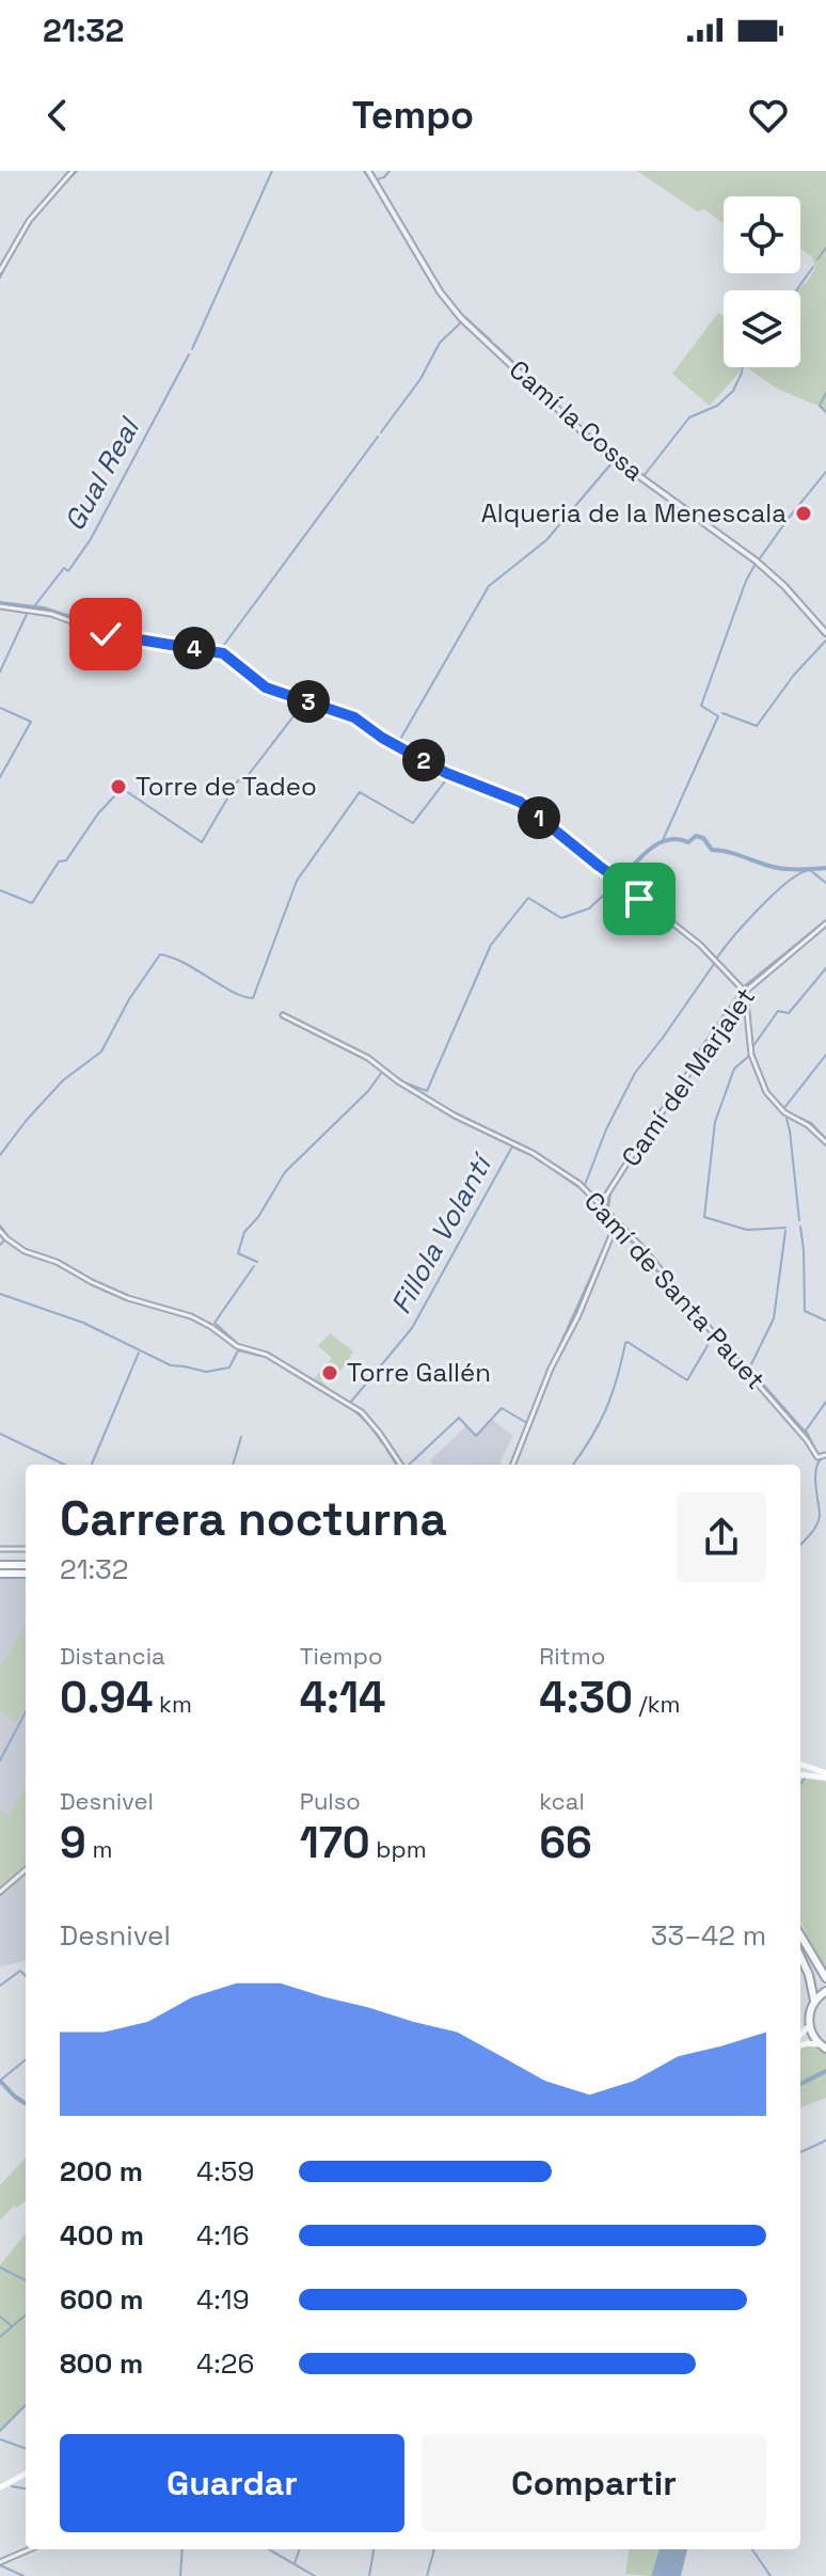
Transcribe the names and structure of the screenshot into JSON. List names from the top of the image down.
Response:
{
  "streets": {
    "street": ["Camí la Cossa", "Camí del Marjalet", "Camí de Santa Pauet"]
  },
  "crossings": [
    ["Camí del Marjalet", "Camí de Santa Pauet"]
  ],
  "water": ["Gual Real", "Fillola Volantí"],
  "places": ["Alqueria de la Menescala", "Torre de Tadeo", "Torre Gallén"],
  "page": {
    "status": "21:32",
    "header": "Tempo",
    "pins": [
      "4",
      "3",
      "2",
      "1"
    ],
    "heading": ["Carrera nocturna", "21:32"],
    "stats": [
      ["Distancia", "0.94 km"],
      ["Tiempo", "4:14"],
      ["Ritmo", "4:30 /km"],
      ["Desnivel", "9 m"],
      ["Pulso", "170 bpm"],
      ["kcal", "66"]
    ],
    "chart": ["Desnivel", "33–42 m"],
    "list": [
      {
        "name": "200 m",
        "note": "4:59"
      },
      {
        "name": "400 m",
        "note": "4:16"
      },
      {
        "name": "600 m",
        "note": "4:19"
      },
      {
        "name": "800 m",
        "note": "4:26"
      }
    ],
    "buttons": ["Guardar", "Compartir"]
  }
}
